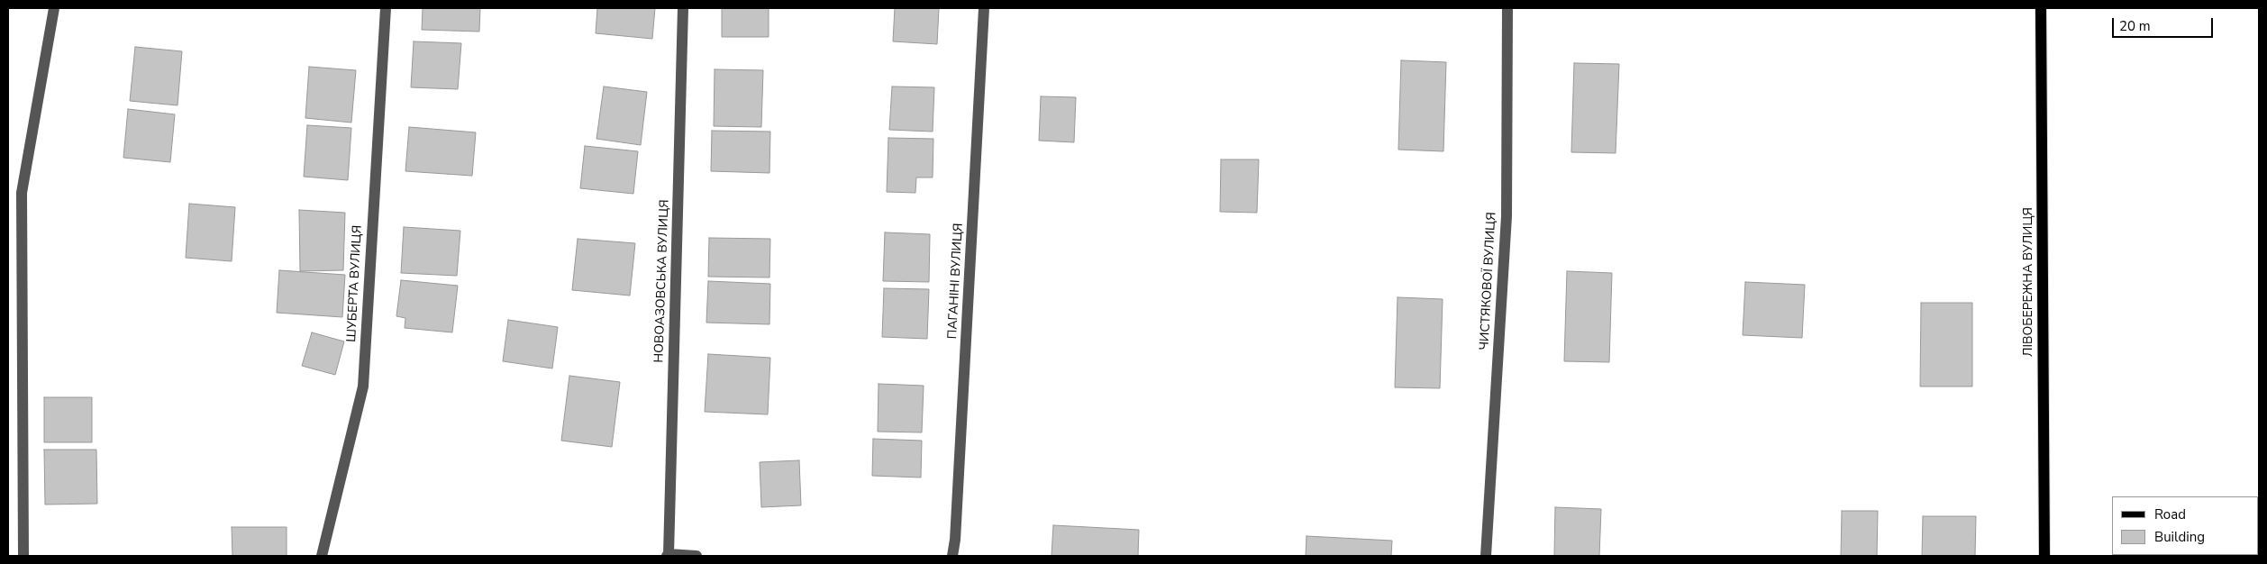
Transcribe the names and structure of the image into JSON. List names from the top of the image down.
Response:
{
  "streets": {
    "main road": ["ЛІВОБЕРЕЖНА ВУЛИЦЯ"],
    "street": [
      "НОВОАЗОВСЬКА ВУЛИЦЯ",
      "ПАГАНІНІ ВУЛИЦЯ",
      "ЧИСТЯКОВОЇ ВУЛИЦЯ",
      "ШУБЕРТА ВУЛИЦЯ"
    ]
  },
  "legend": ["Road", "Building"],
  "scale_bar": "20 m"
}
